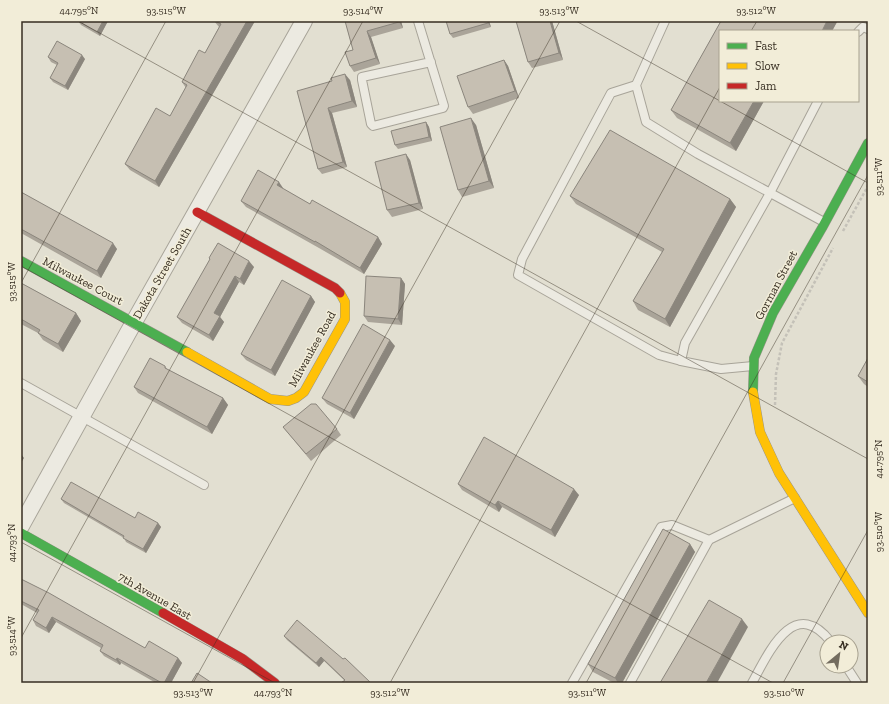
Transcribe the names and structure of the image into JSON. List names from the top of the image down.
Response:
{
  "streets": {
    "street": [
      "Dakota Street South",
      "Milwaukee Court",
      "Gorman Street",
      "Milwaukee Road",
      "7th Avenue East"
    ]
  },
  "crossings": [
    ["Dakota Street South", "Milwaukee Court"],
    ["Dakota Street South", "Milwaukee Road"],
    ["Milwaukee Court", "Milwaukee Road"]
  ],
  "legend": ["Fast", "Slow", "Jam"],
  "north": "top right",
  "coordinates": [
    "44.795°N",
    "93.515°W",
    "93.514°W",
    "93.513°W",
    "93.512°W",
    "93.511°W",
    "93.510°W",
    "44.793°N"
  ]
}
